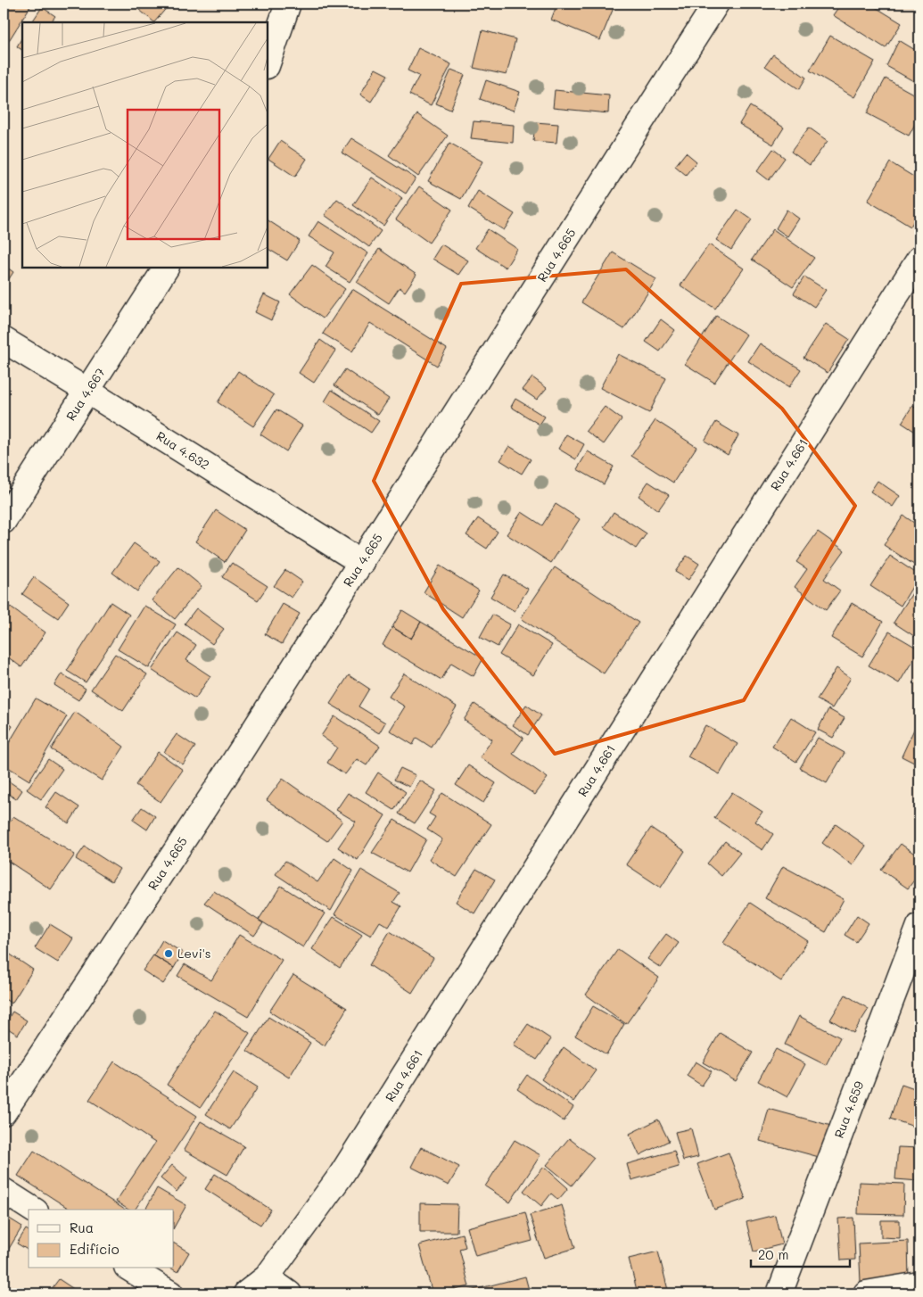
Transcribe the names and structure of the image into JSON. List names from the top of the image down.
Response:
{
  "streets": {
    "street": [
      "Rua 4.665",
      "Rua 4.667",
      "Rua 4.632",
      "Rua 4.661",
      "Rua 4.659"
    ]
  },
  "crossings": [
    ["Rua 4.665", "Rua 4.632"],
    ["Rua 4.667", "Rua 4.632"]
  ],
  "places": ["Levi's"],
  "legend": ["Rua", "Edifício"],
  "scale_bar": "20 m"
}
